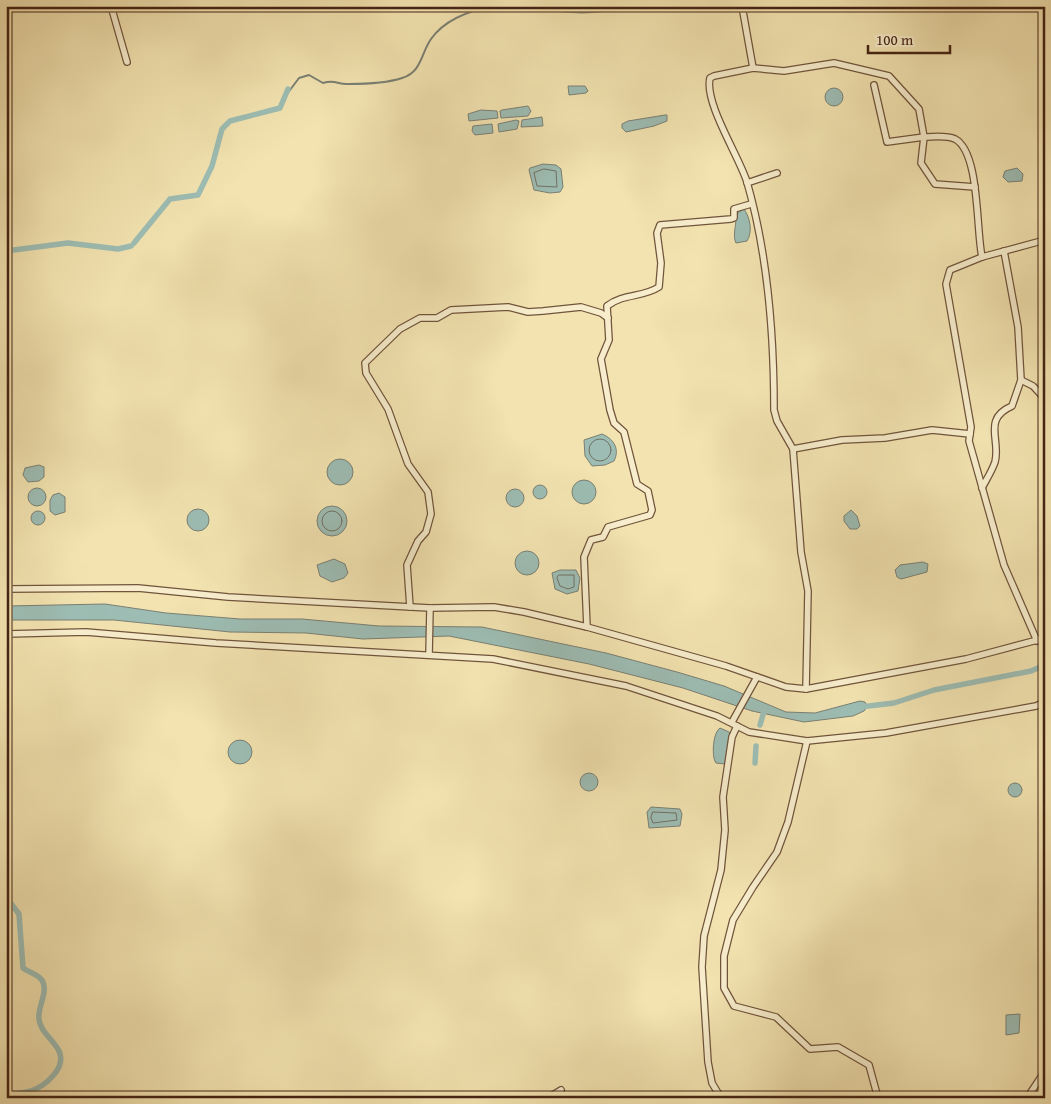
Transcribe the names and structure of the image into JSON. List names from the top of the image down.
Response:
{
  "scale_bar": "100 m"
}
